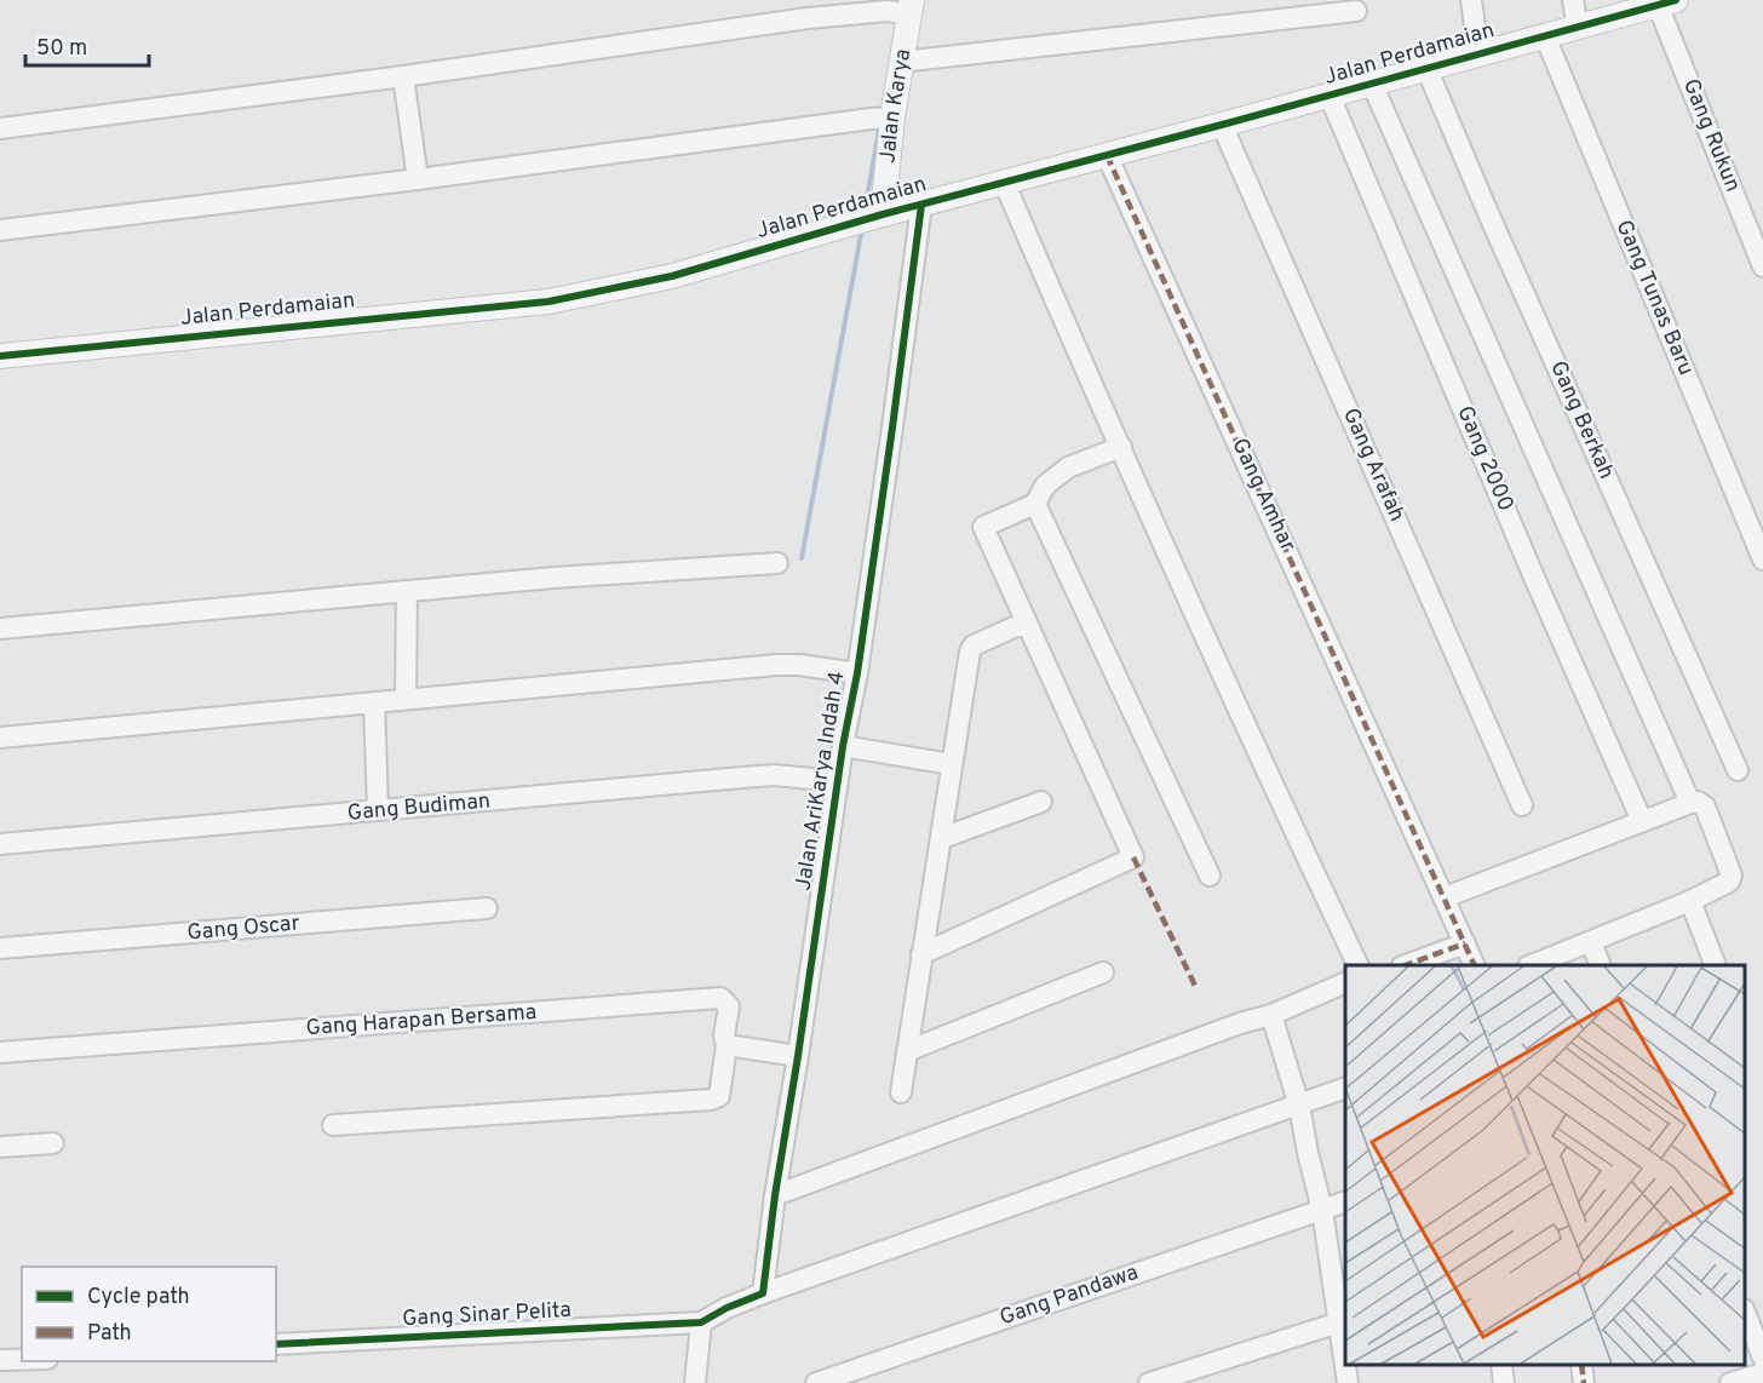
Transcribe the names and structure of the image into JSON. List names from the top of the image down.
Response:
{
  "streets": {
    "street": [
      "Jalan Perdamaian",
      "Jalan Karya",
      "Gang Rukun",
      "Gang Tunas Baru",
      "Gang Berkah",
      "Gang 2000",
      "Gang Arafah",
      "Gang Amhar",
      "Jalan AriKarya Indah 4",
      "Gang Budiman",
      "Gang Oscar",
      "Gang Harapan Bersama",
      "Gang Pandawa",
      "Gang Sinar Pelita"
    ]
  },
  "crossings": [
    ["Jalan Perdamaian", "Jalan Karya"],
    ["Jalan Perdamaian", "Gang Rukun"],
    ["Jalan Perdamaian", "Gang Tunas Baru"],
    ["Jalan Perdamaian", "Gang Berkah"],
    ["Jalan Perdamaian", "Gang 2000"],
    ["Jalan Perdamaian", "Gang Arafah"],
    ["Jalan Perdamaian", "Gang Amhar"],
    ["Jalan Perdamaian", "Jalan AriKarya Indah 4"],
    ["Jalan AriKarya Indah 4", "Gang Budiman"]
  ],
  "legend": ["Cycle path", "Path"],
  "scale_bar": "50 m"
}
